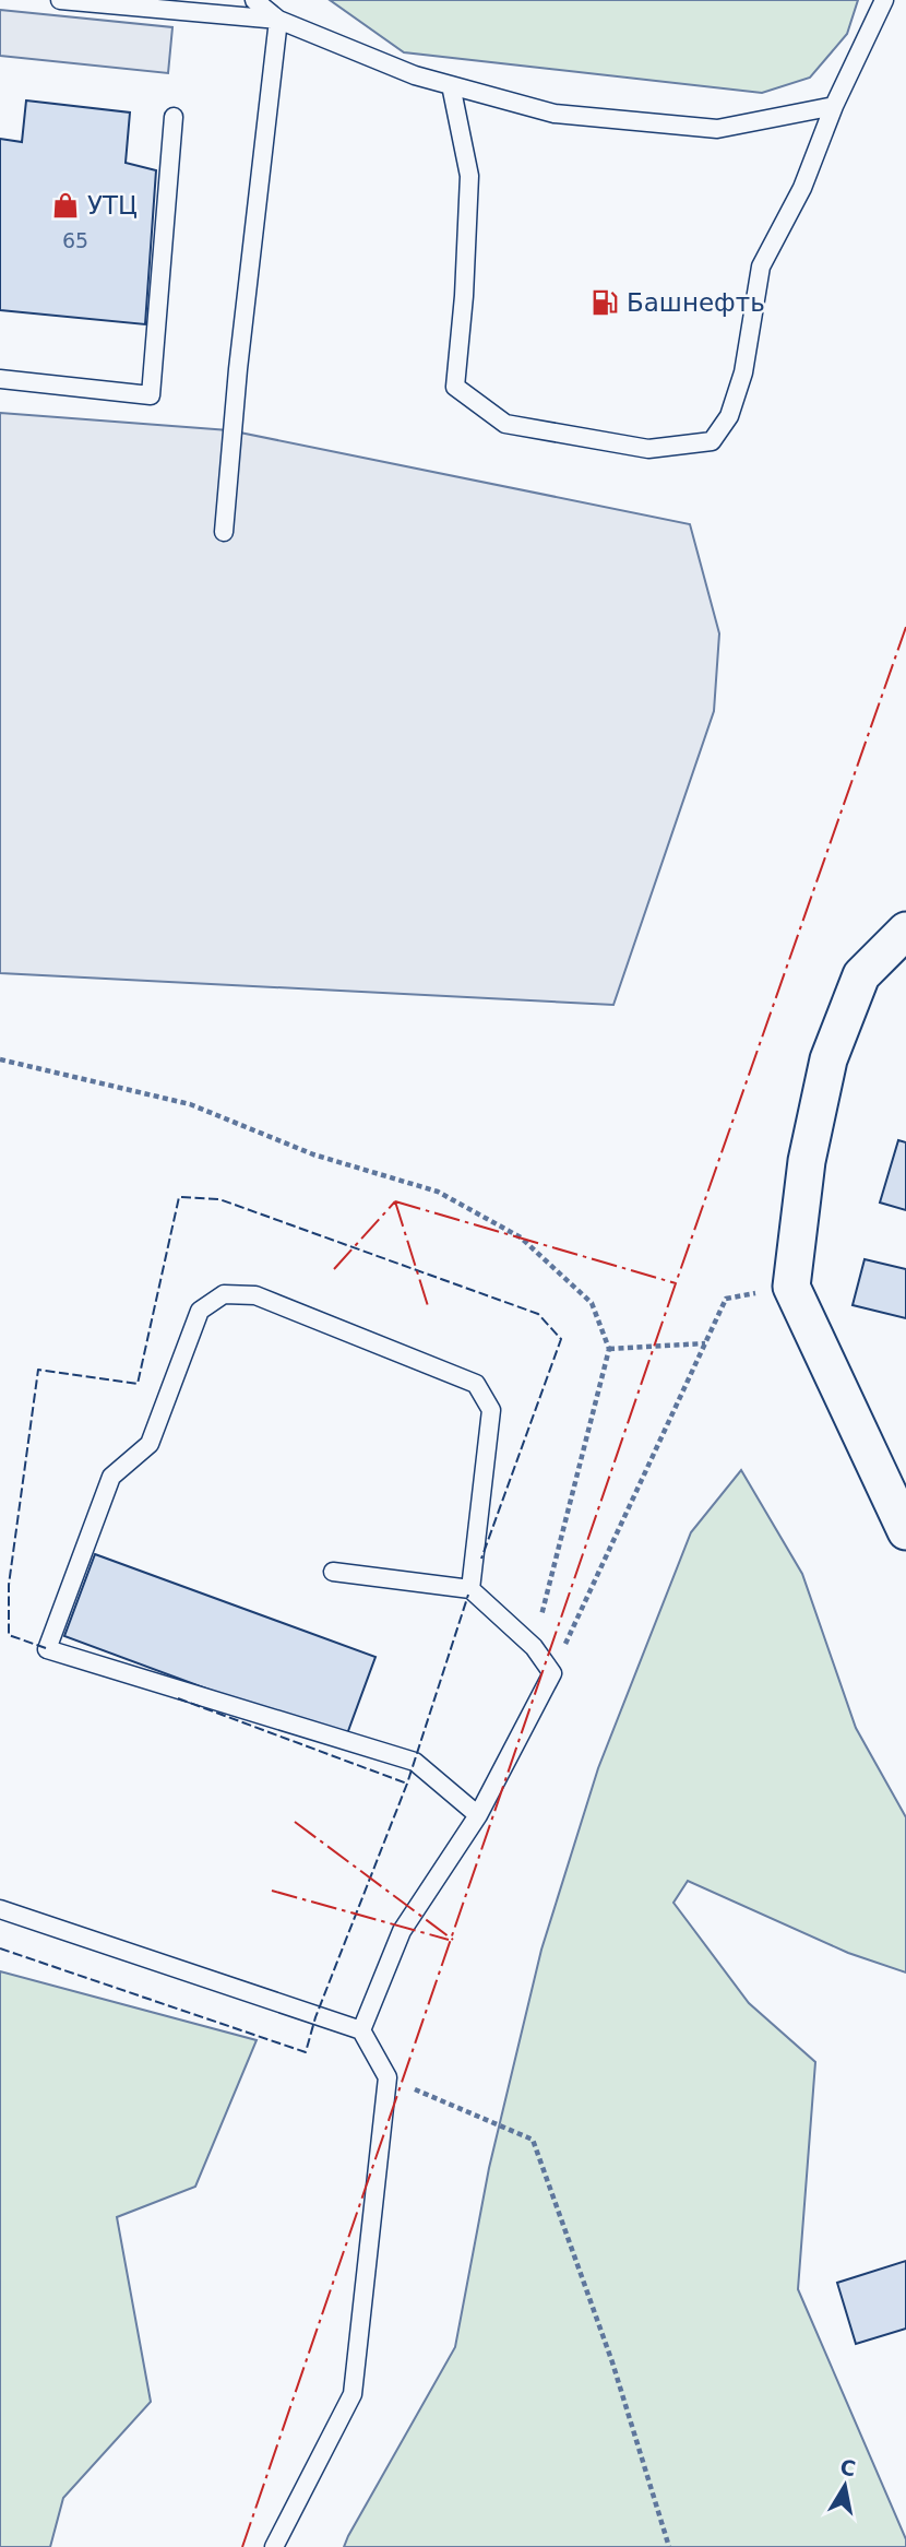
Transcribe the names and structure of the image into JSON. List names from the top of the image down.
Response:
{
  "places": {
    "shop": ["УТЦ"],
    "fuel station": ["Башнефть"]
  },
  "house_numbers": ["65"],
  "north": "top"
}
